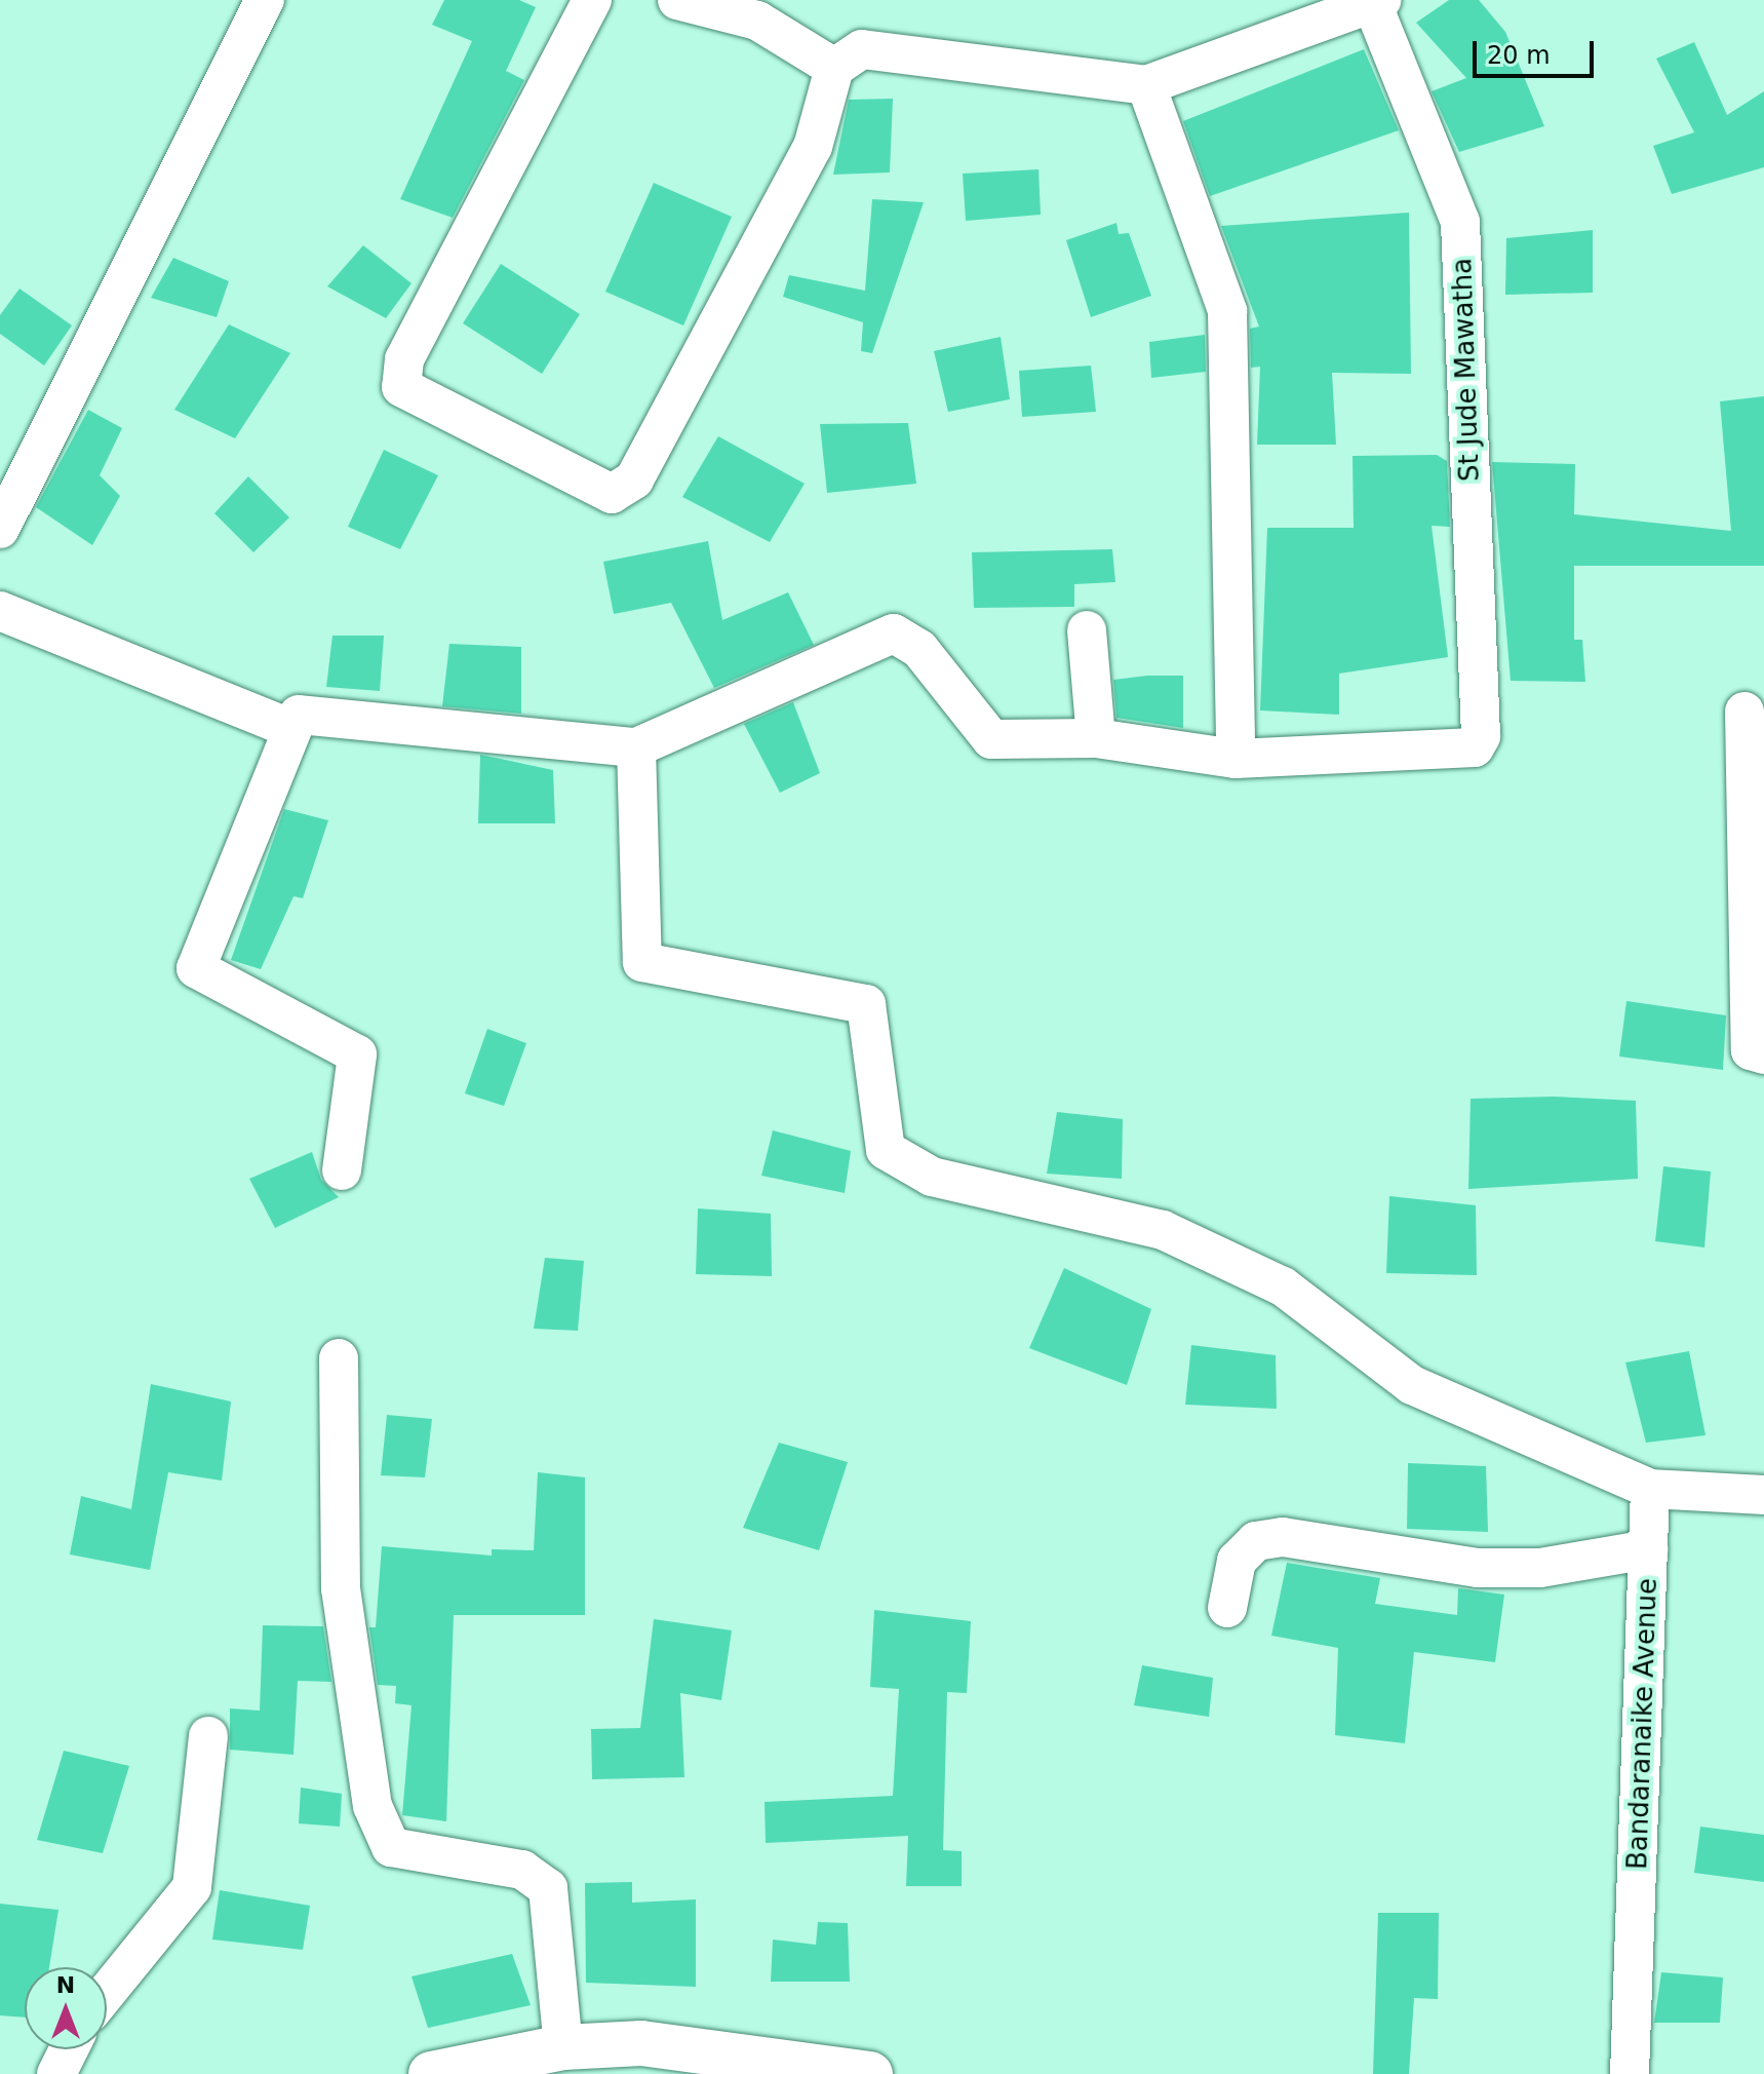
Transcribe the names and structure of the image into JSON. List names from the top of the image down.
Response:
{
  "streets": {
    "street": ["St Jude Mawatha", "Bandaranaike Avenue"]
  },
  "scale_bar": "20 m",
  "north": "top"
}
